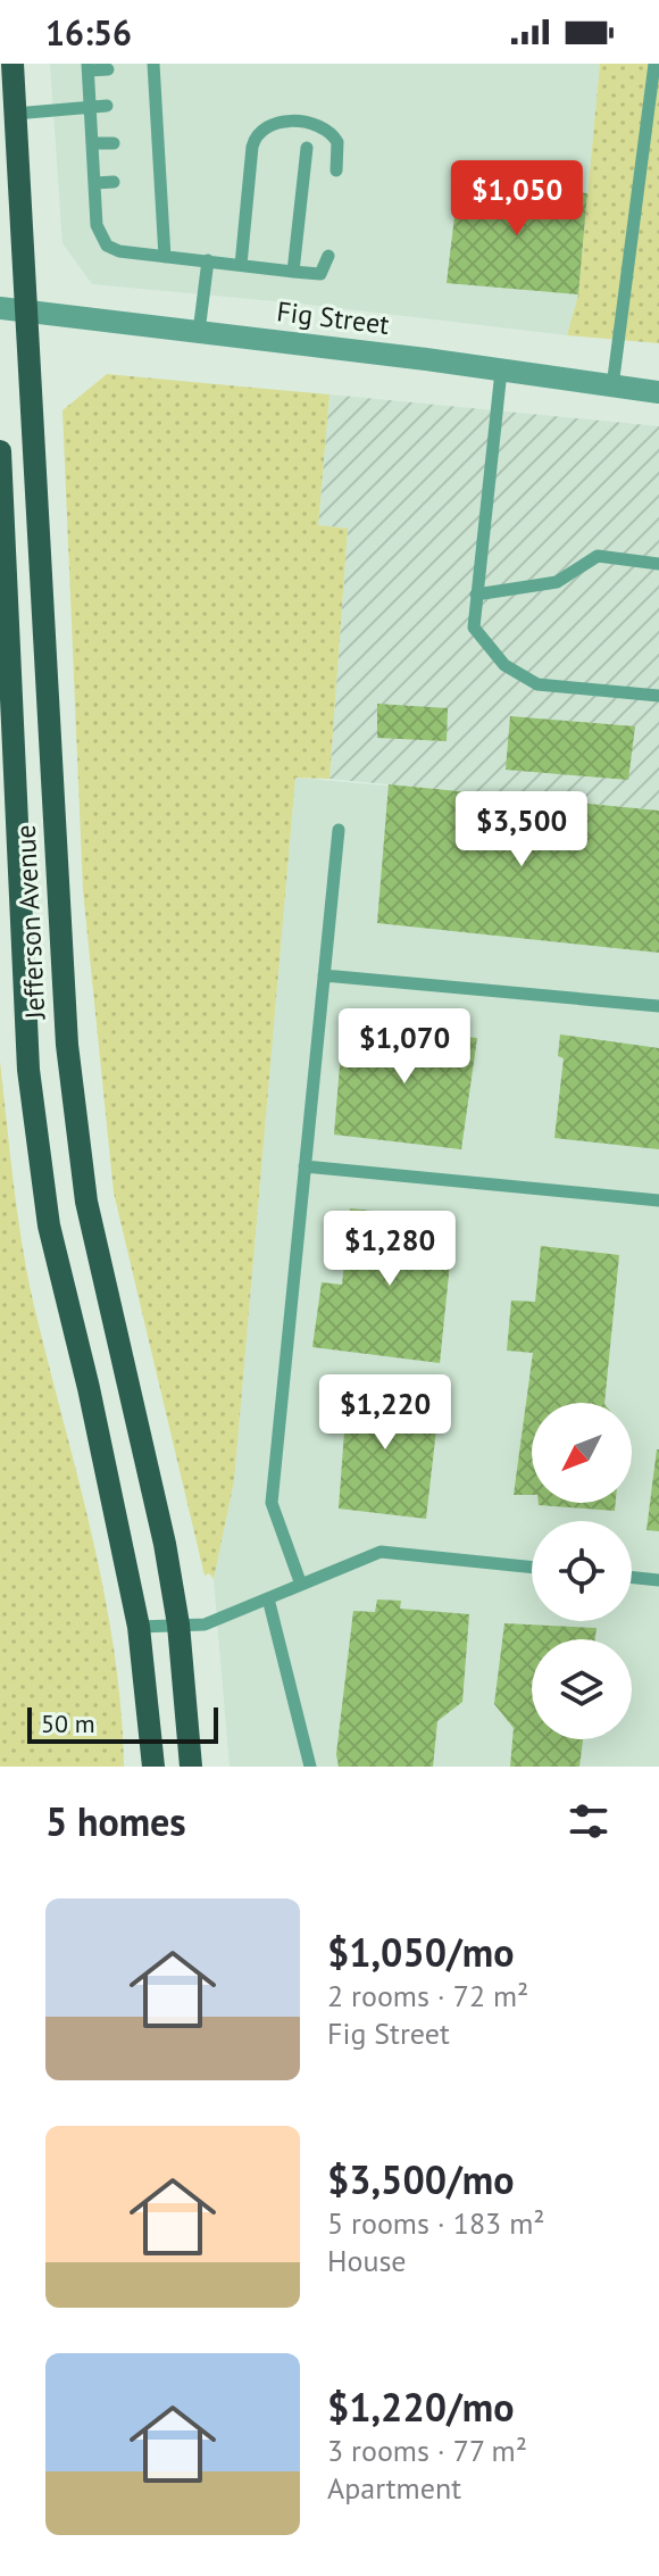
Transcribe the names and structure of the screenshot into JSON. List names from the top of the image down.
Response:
{
  "streets": {
    "main road": ["Jefferson Avenue"],
    "street": ["Fig Street"]
  },
  "crossings": [
    ["Fig Street", "Jefferson Avenue"]
  ],
  "scale_bar": "50 m",
  "north": "bottom left",
  "page": {
    "status": "16:56",
    "price": [
      "$1,050",
      "$3,500",
      "$1,070",
      "$1,280",
      "$1,220"
    ],
    "scale": "50 m",
    "heading": "5 homes",
    "list": [
      {
        "name": "$1,050/mo",
        "note": "2 rooms · 72 m² · Fig Street"
      },
      {
        "name": "$3,500/mo",
        "note": "5 rooms · 183 m² · House"
      },
      {
        "name": "$1,220/mo",
        "note": "3 rooms · 77 m² · Apartment"
      }
    ]
  }
}
